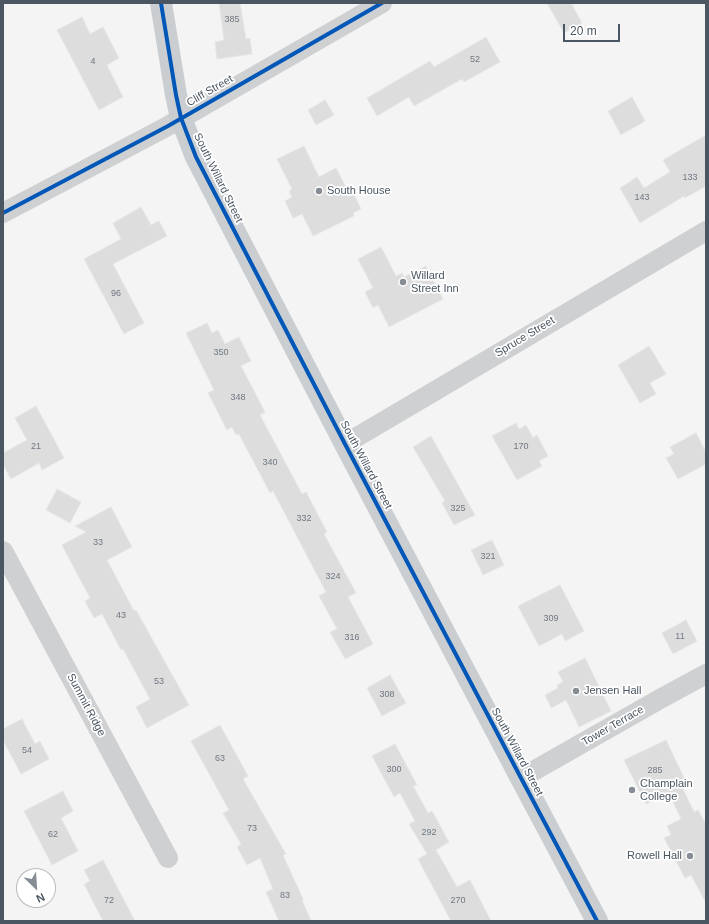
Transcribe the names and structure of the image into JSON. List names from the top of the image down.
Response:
{
  "streets": {
    "main road": ["South Willard Street"],
    "street": [
      "Cliff Street",
      "Spruce Street",
      "Summit Ridge",
      "Tower Terrace"
    ]
  },
  "crossings": [
    ["Cliff Street", "South Willard Street"],
    ["South Willard Street", "Spruce Street"],
    ["South Willard Street", "Tower Terrace"]
  ],
  "places": [
    "South House",
    "Willard Street Inn",
    "Jensen Hall",
    "Champlain College",
    "Rowell Hall"
  ],
  "house_numbers": [
    "385",
    "52",
    "4",
    "133",
    "143",
    "96",
    "350",
    "348",
    "21",
    "170",
    "340",
    "325",
    "332",
    "33",
    "321",
    "324",
    "43",
    "309",
    "11",
    "316",
    "53",
    "308",
    "54",
    "63",
    "300",
    "285",
    "73",
    "292",
    "62",
    "83",
    "72",
    "270"
  ],
  "scale_bar": "20 m",
  "north": "bottom right"
}
